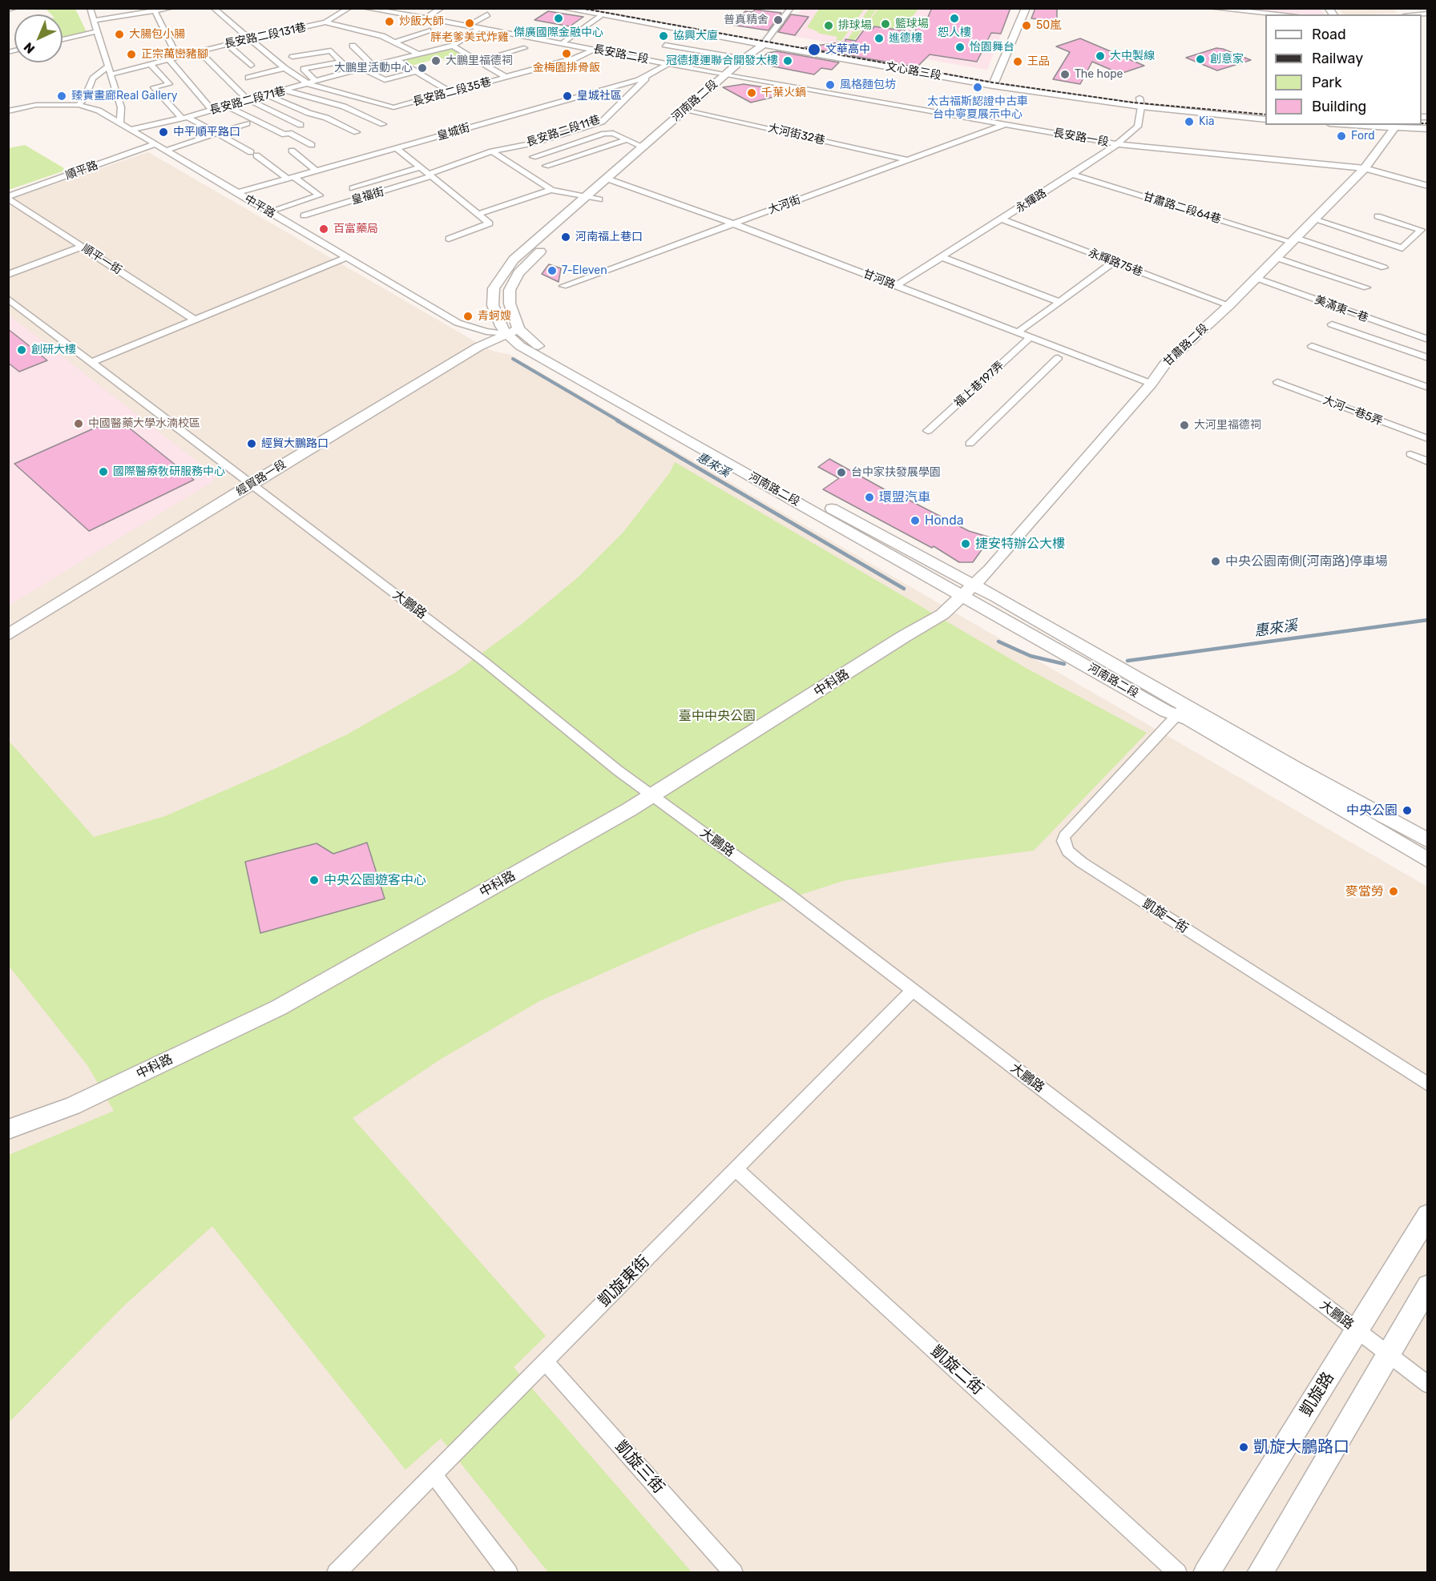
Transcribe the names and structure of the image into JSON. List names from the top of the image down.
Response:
{
  "streets": {
    "street": [
      "長安路二段131巷",
      "長安路二段",
      "文心路三段",
      "長安路二段35巷",
      "長安路二段71巷",
      "河南路二段",
      "長安路二段11巷",
      "皇城街",
      "大河街32巷",
      "長安路一段",
      "順平路",
      "皇福街",
      "永輝路",
      "大河街",
      "中平路",
      "甘肅路二段64巷",
      "順平一街",
      "永輝路75巷",
      "甘河路",
      "美滿東一巷",
      "甘肅路二段",
      "福上巷197弄",
      "大河一巷5弄",
      "經貿路一段",
      "大鵬路",
      "中科路",
      "凱旋一街",
      "凱旋東街",
      "凱旋二街",
      "凱旋路",
      "凱旋三街"
    ]
  },
  "crossings": [
    ["長安路二段", "長安路二段35巷"],
    ["長安路二段", "長安路二段71巷"],
    ["長安路二段", "河南路二段"],
    ["長安路二段", "皇城街"],
    ["長安路二段", "長安路一段"],
    ["文心路三段", "河南路二段"],
    ["文心路三段", "永輝路"],
    ["長安路二段35巷", "長安路二段71巷"],
    ["長安路二段71巷", "中平路"],
    ["河南路二段", "大河街32巷"],
    ["河南路二段", "長安路一段"],
    ["河南路二段", "甘河路"],
    ["河南路二段", "甘肅路二段"],
    ["河南路二段", "經貿路一段"],
    ["河南路二段", "中科路"],
    ["河南路二段", "凱旋一街"],
    ["長安路二段11巷", "皇城街"],
    ["長安路二段11巷", "皇福街"],
    ["皇城街", "中平路"],
    ["大河街32巷", "大河街"],
    ["長安路一段", "永輝路"],
    ["長安路一段", "大河街"],
    ["長安路一段", "甘肅路二段"],
    ["順平路", "中平路"],
    ["順平路", "順平一街"],
    ["永輝路", "甘肅路二段64巷"],
    ["永輝路", "永輝路75巷"],
    ["永輝路", "甘河路"],
    ["大河街", "甘河路"],
    ["中平路", "經貿路一段"],
    ["甘肅路二段64巷", "甘肅路二段"],
    ["永輝路75巷", "甘肅路二段"],
    ["甘河路", "甘肅路二段"],
    ["甘河路", "福上巷197弄"],
    ["美滿東一巷", "甘肅路二段"],
    ["甘肅路二段", "中科路"],
    ["經貿路一段", "大鵬路"],
    ["大鵬路", "中科路"],
    ["大鵬路", "凱旋東街"],
    ["大鵬路", "凱旋路"],
    ["凱旋東街", "凱旋二街"],
    ["凱旋東街", "凱旋三街"]
  ],
  "water": ["惠來溪"],
  "parks": ["臺中中央公園"],
  "places": [
    "傑廣國際金融中心",
    "恕人樓",
    "普真精舍",
    "炒飯大師",
    "胖老爹美式炸雞",
    "籃球場",
    "排球場",
    "50嵐",
    "大腸包小腸",
    "協興大廈",
    "進德樓",
    "怡園舞台",
    "文華高中",
    "金梅園排骨飯",
    "正宗萬巒豬腳",
    "大中製線",
    "創意家",
    "大鵬里福德祠",
    "冠德捷運聯合開發大樓",
    "王品",
    "大鵬里活動中心",
    "The hope",
    "風格麵包坊",
    "太古福斯認證中古車 台中寧夏展示中心",
    "千葉火鍋",
    "臻實畫廊Real Gallery",
    "皇城社區",
    "Kia",
    "中平順平路口",
    "Ford",
    "百富藥局",
    "河南福上巷口",
    "7-Eleven",
    "青蚵嫂",
    "創研大樓",
    "中國醫藥大學水湳校區",
    "大河里福德祠",
    "經貿大鵬路口",
    "國際醫療敎研服務中心",
    "台中家扶發展學園",
    "環盟汽車",
    "Honda",
    "捷安特辦公大樓",
    "中央公園南側(河南路)停車場",
    "中央公園",
    "中央公園遊客中心",
    "麥當勞",
    "凱旋大鵬路口"
  ],
  "legend": [
    "Road",
    "Railway",
    "Park",
    "Building"
  ],
  "north": "bottom left"
}
